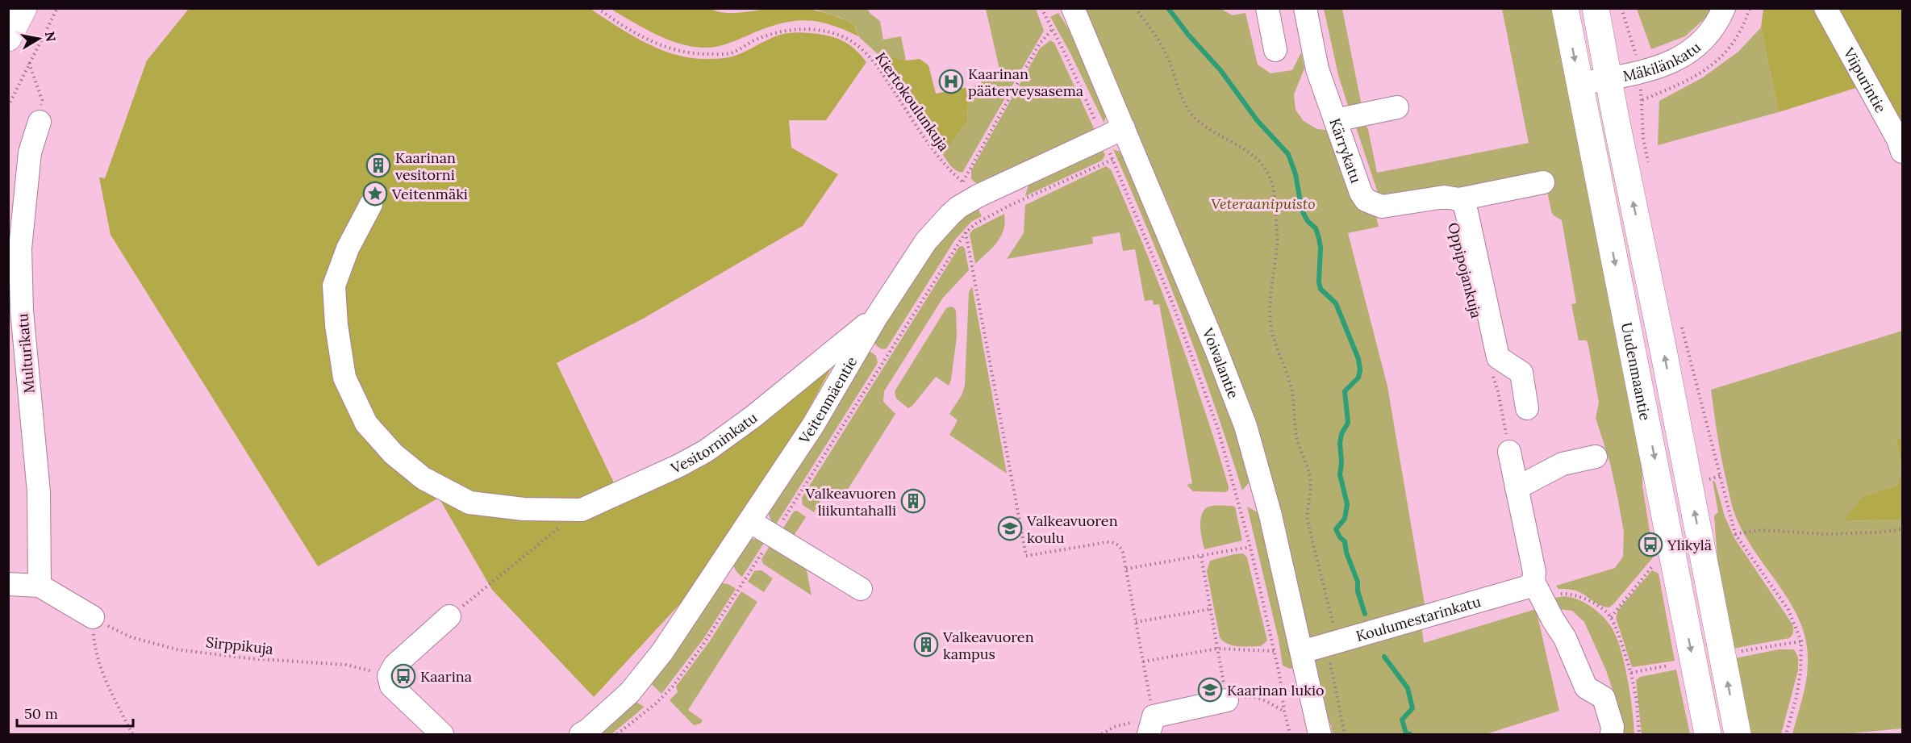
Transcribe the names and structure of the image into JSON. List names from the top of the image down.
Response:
{
  "streets": {
    "main road": ["Uudenmaantie"],
    "street": [
      "Mäkilänkatu",
      "Viipurintie",
      "Kärrykatu",
      "Multurikatu",
      "Voivalantie",
      "Veitenmäentie",
      "Vesitorninkatu",
      "Koulumestarinkatu"
    ],
    "path": ["Kiertokoulunkuja", "Sirppikuja"]
  },
  "crossings": [
    ["Mäkilänkatu", "Uudenmaantie"],
    ["Voivalantie", "Veitenmäentie"],
    ["Voivalantie", "Koulumestarinkatu"],
    ["Veitenmäentie", "Vesitorninkatu"]
  ],
  "parks": ["Veteraanipuisto"],
  "places": {
    "hospital": ["Kaarinan pääterveysasema"],
    "building": ["Kaarinan vesitorni", "Valkeavuoren liikuntahalli", "Valkeavuoren kampus"],
    "place": ["Veitenmäki"],
    "school or university": ["Valkeavuoren koulu", "Kaarinan lukio"],
    "bus stop": ["Ylikylä", "Kaarina"]
  },
  "scale_bar": "50 m",
  "north": "right"
}
